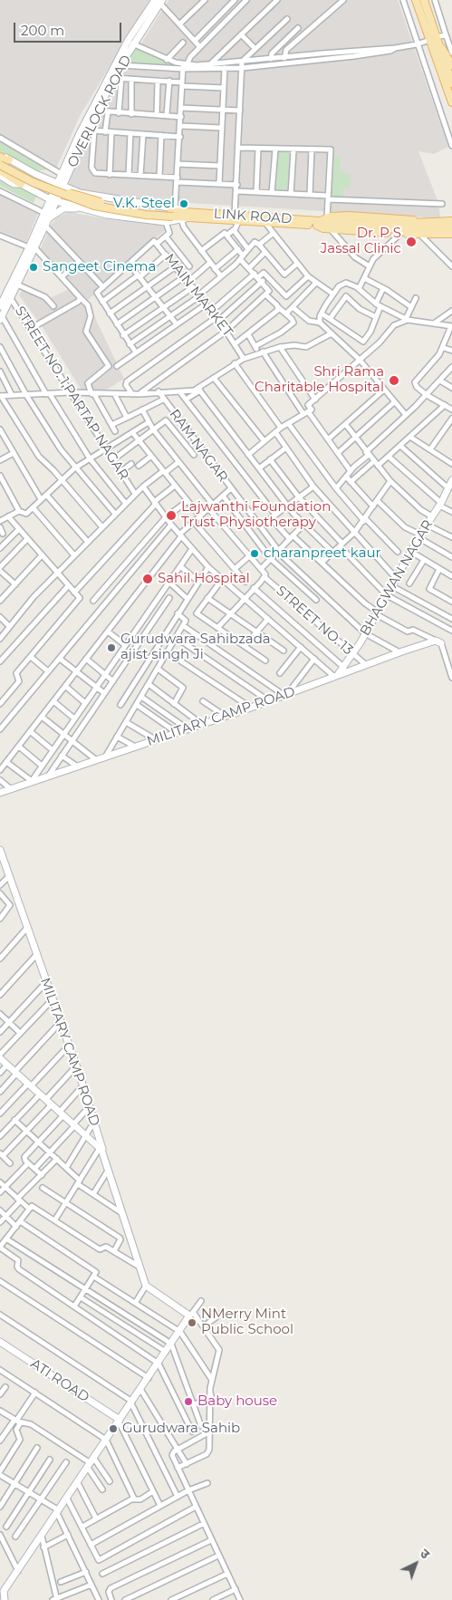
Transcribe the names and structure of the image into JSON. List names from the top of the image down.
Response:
{
  "streets": {
    "main road": ["LINK ROAD"],
    "street": [
      "OVERLOCK ROAD",
      "MAIN MARKET",
      "STREET NO. 1,PARTAP NAGAR",
      "RAM NAGAR",
      "BHAGWAN NAGAR",
      "STREET NO. 13",
      "MILITARY CAMP ROAD",
      "ATI ROAD"
    ]
  },
  "crossings": [
    ["STREET NO. 1,PARTAP NAGAR", "RAM NAGAR"],
    ["BHAGWAN NAGAR", "STREET NO. 13"],
    ["BHAGWAN NAGAR", "MILITARY CAMP ROAD"],
    ["STREET NO. 13", "MILITARY CAMP ROAD"]
  ],
  "places": [
    "V.K. Steel",
    "Dr. P S Jassal Clinic",
    "Sangeet Cinema",
    "Shri Rama Charitable Hospital",
    "Lajwanthi Foundation Trust Physiotherapy",
    "charanpreet kaur",
    "Sahil Hospital",
    "Gurudwara Sahibzada ajist singh Ji",
    "NMerry Mint Public School",
    "Baby house",
    "Gurudwara Sahib"
  ],
  "scale_bar": "200 m",
  "north": "top right"
}
